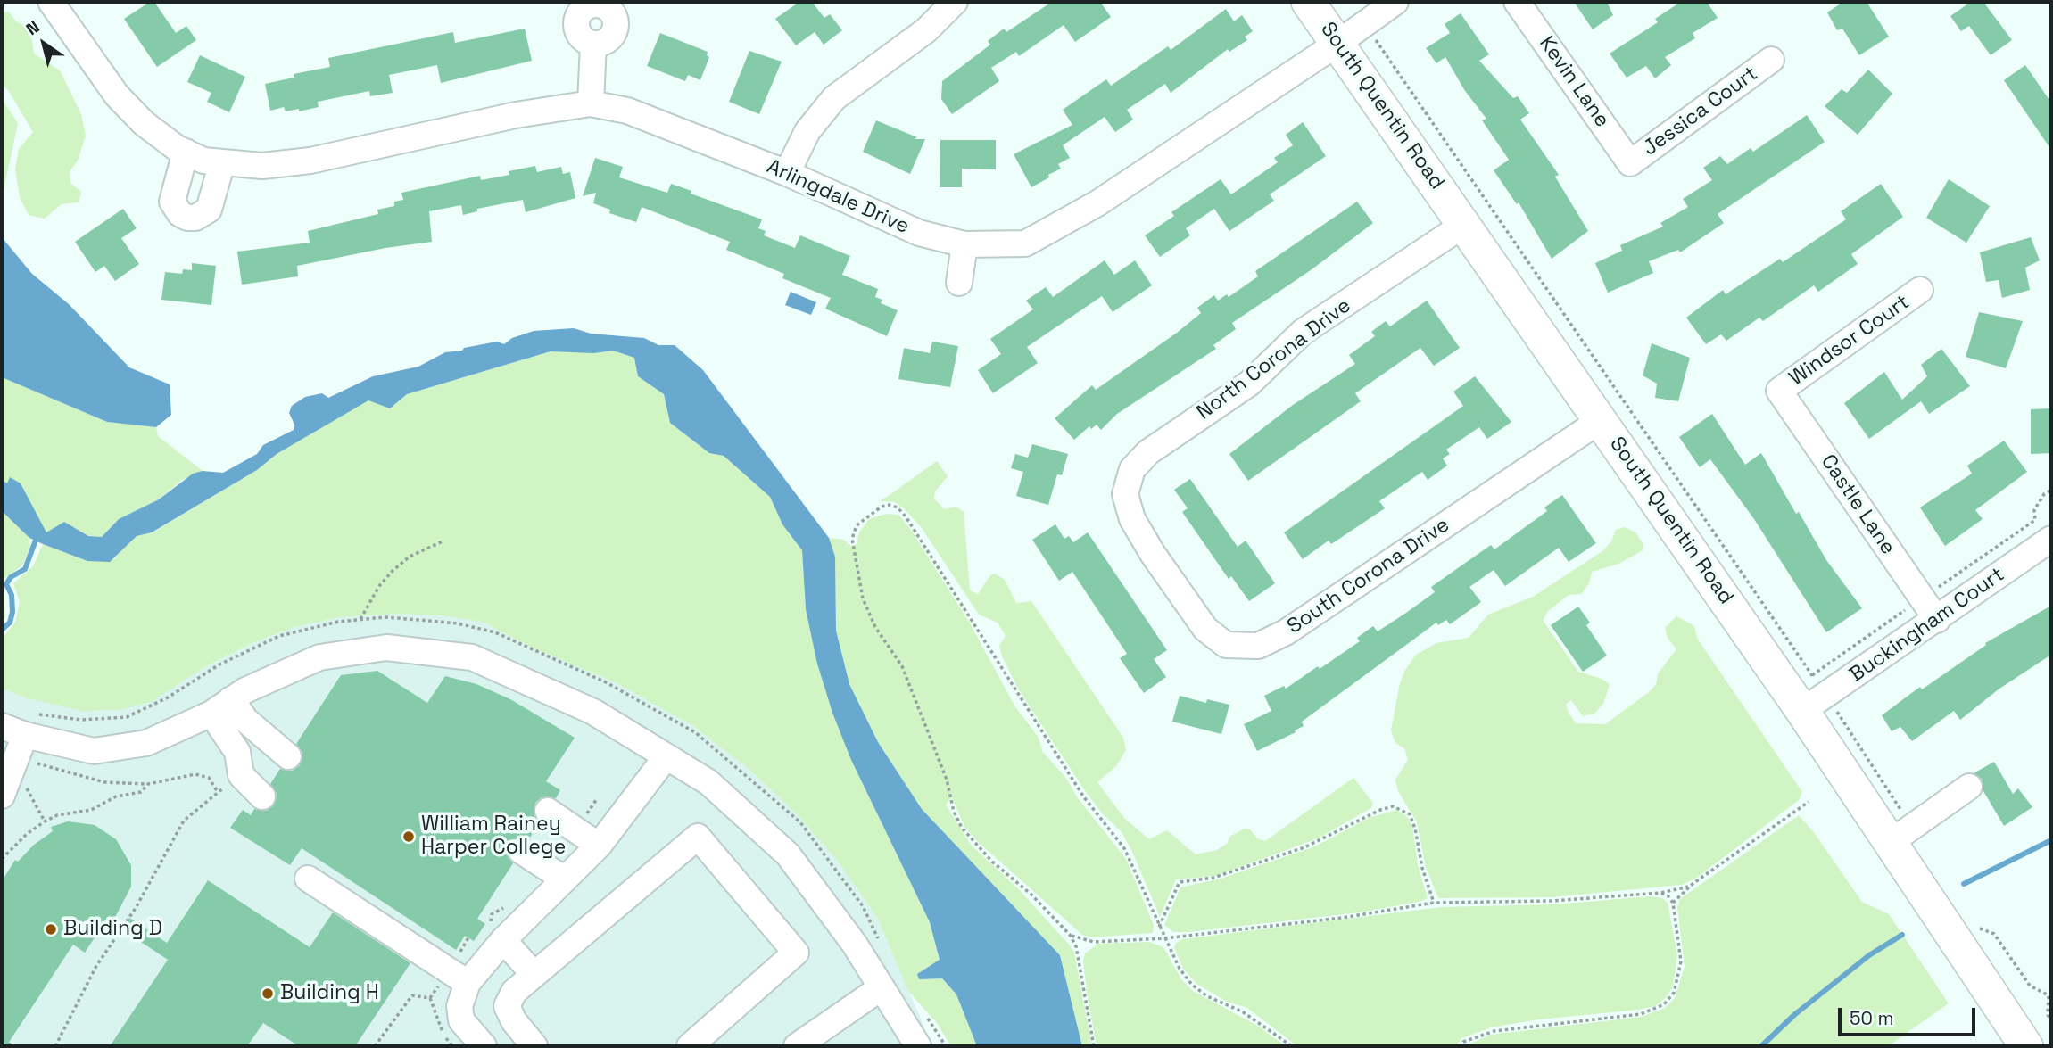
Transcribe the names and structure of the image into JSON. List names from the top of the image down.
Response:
{
  "streets": {
    "main road": ["South Quentin Road"],
    "street": [
      "Kevin Lane",
      "Jessica Court",
      "Arlingdale Drive",
      "Windsor Court",
      "North Corona Drive",
      "Castle Lane",
      "South Corona Drive",
      "Buckingham Court"
    ]
  },
  "crossings": [
    ["Kevin Lane", "Jessica Court"],
    ["South Quentin Road", "Arlingdale Drive"],
    ["South Quentin Road", "North Corona Drive"],
    ["South Quentin Road", "South Corona Drive"],
    ["South Quentin Road", "Buckingham Court"],
    ["Windsor Court", "Castle Lane"],
    ["North Corona Drive", "South Corona Drive"],
    ["Castle Lane", "Buckingham Court"]
  ],
  "places": ["William Rainey Harper College", "Building D", "Building H"],
  "scale_bar": "50 m",
  "north": "top left"
}
